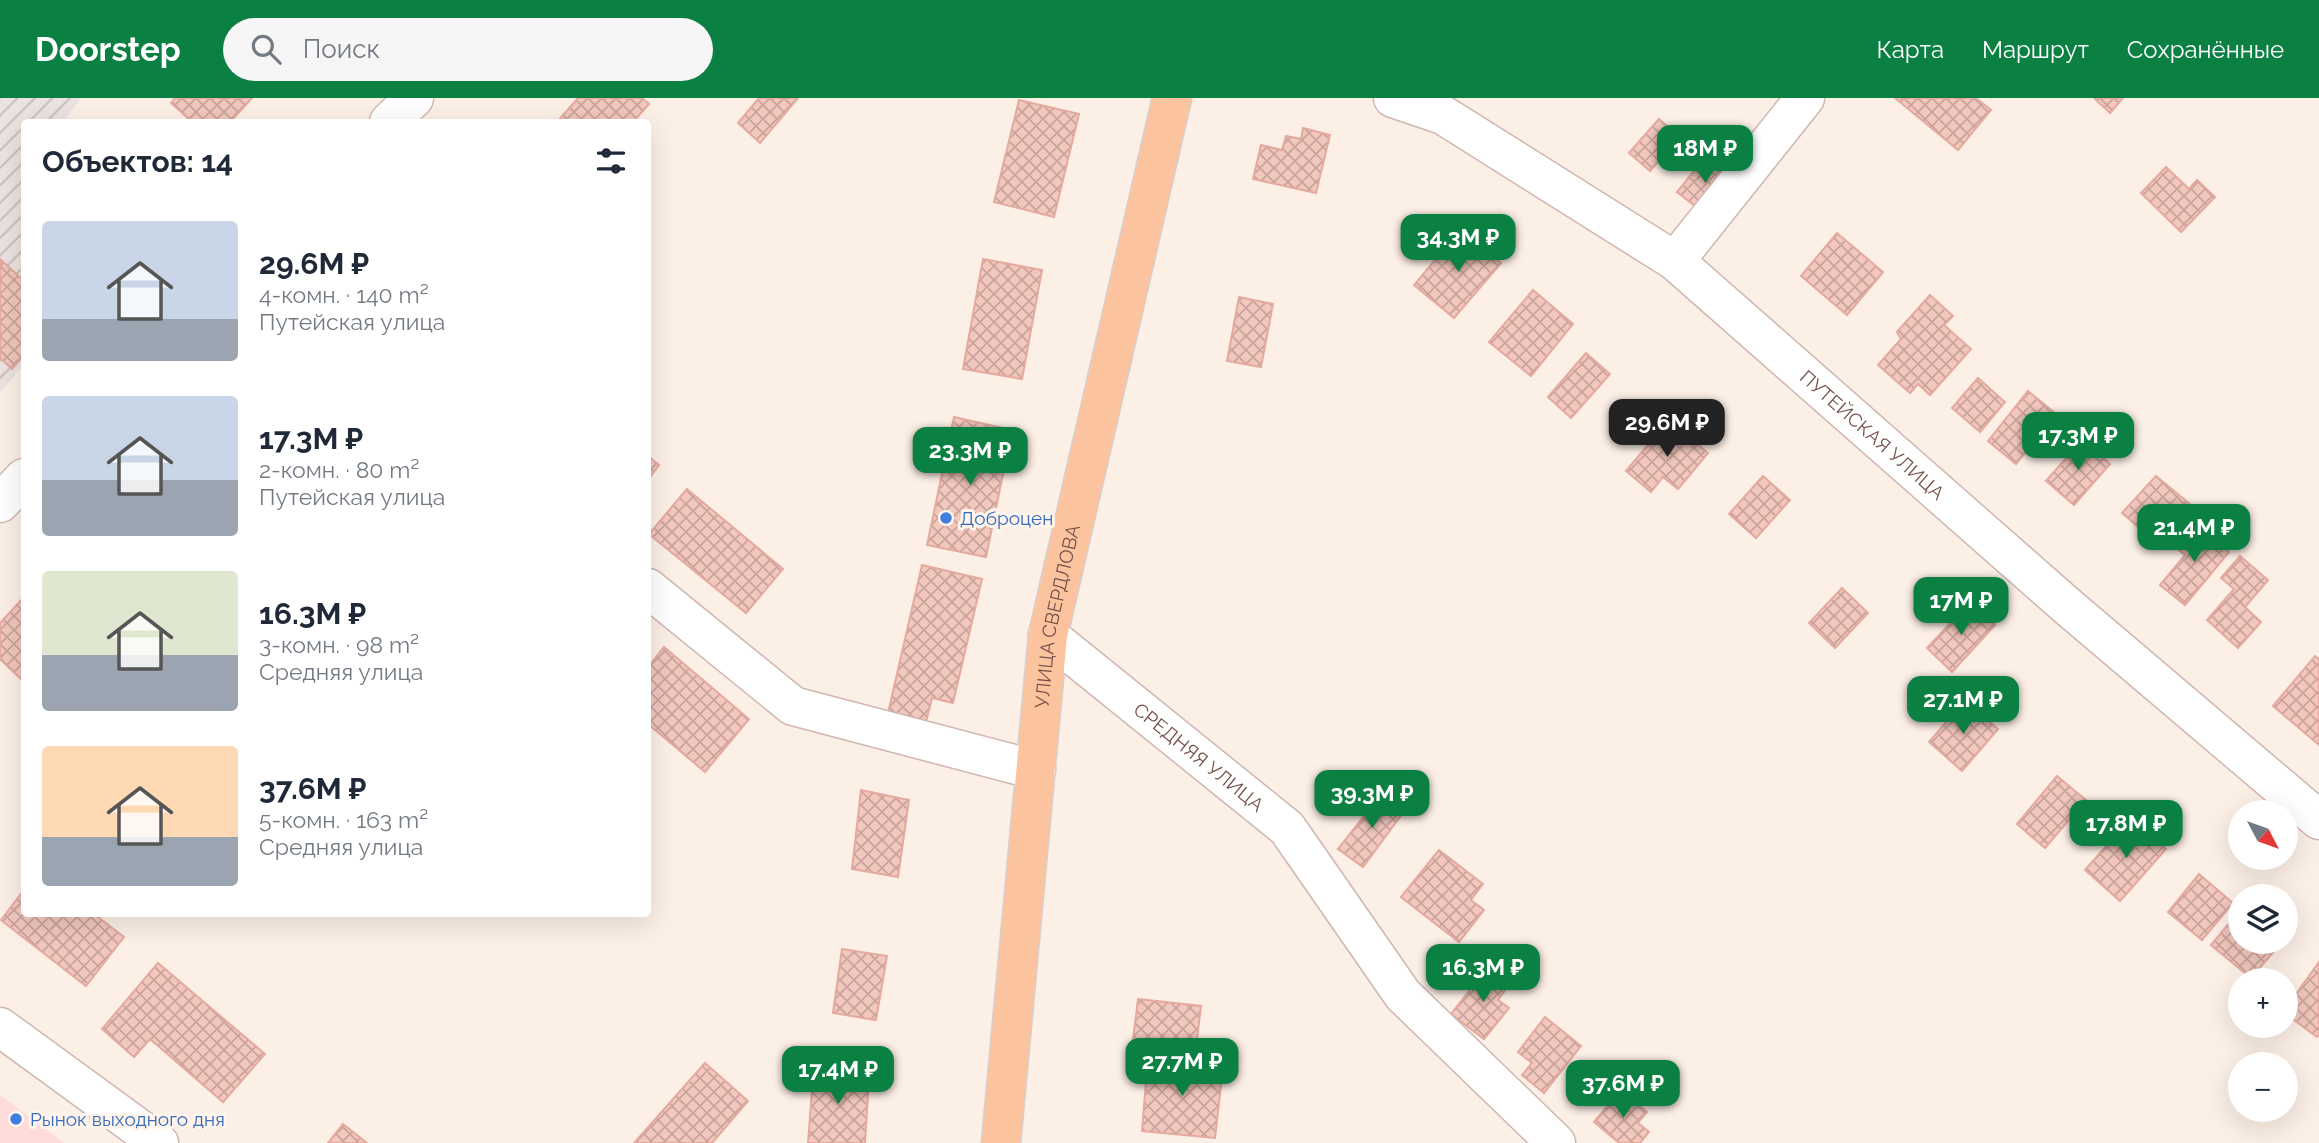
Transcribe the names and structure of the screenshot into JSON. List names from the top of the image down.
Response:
{
  "streets": {
    "main road": ["УЛИЦА СВЕРДЛОВА"],
    "street": ["ПУТЕЙСКАЯ УЛИЦА", "СРЕДНЯЯ УЛИЦА"]
  },
  "crossings": [
    ["УЛИЦА СВЕРДЛОВА", "СРЕДНЯЯ УЛИЦА"]
  ],
  "places": ["Доброцен", "Рынок выходного дня"],
  "north": "bottom right",
  "page": {
    "header": "Doorstep",
    "search": "Поиск",
    "nav": ["Карта", "Маршрут", "Сохранённые"],
    "heading": "Объектов: 14",
    "price": [
      "18M ₽",
      "34.3M ₽",
      "29.6M ₽",
      "17.3M ₽",
      "23.3M ₽",
      "21.4M ₽",
      "17M ₽",
      "27.1M ₽",
      "39.3M ₽",
      "17.8M ₽",
      "16.3M ₽",
      "27.7M ₽",
      "17.4M ₽",
      "37.6M ₽"
    ],
    "list": [
      {
        "name": "29.6M ₽",
        "note": "4-комн. · 140 m² · Путейская улица"
      },
      {
        "name": "17.3M ₽",
        "note": "2-комн. · 80 m² · Путейская улица"
      },
      {
        "name": "16.3M ₽",
        "note": "3-комн. · 98 m² · Средняя улица"
      },
      {
        "name": "37.6M ₽",
        "note": "5-комн. · 163 m² · Средняя улица"
      }
    ],
    "map_buttons": ["+", "−"]
  }
}
